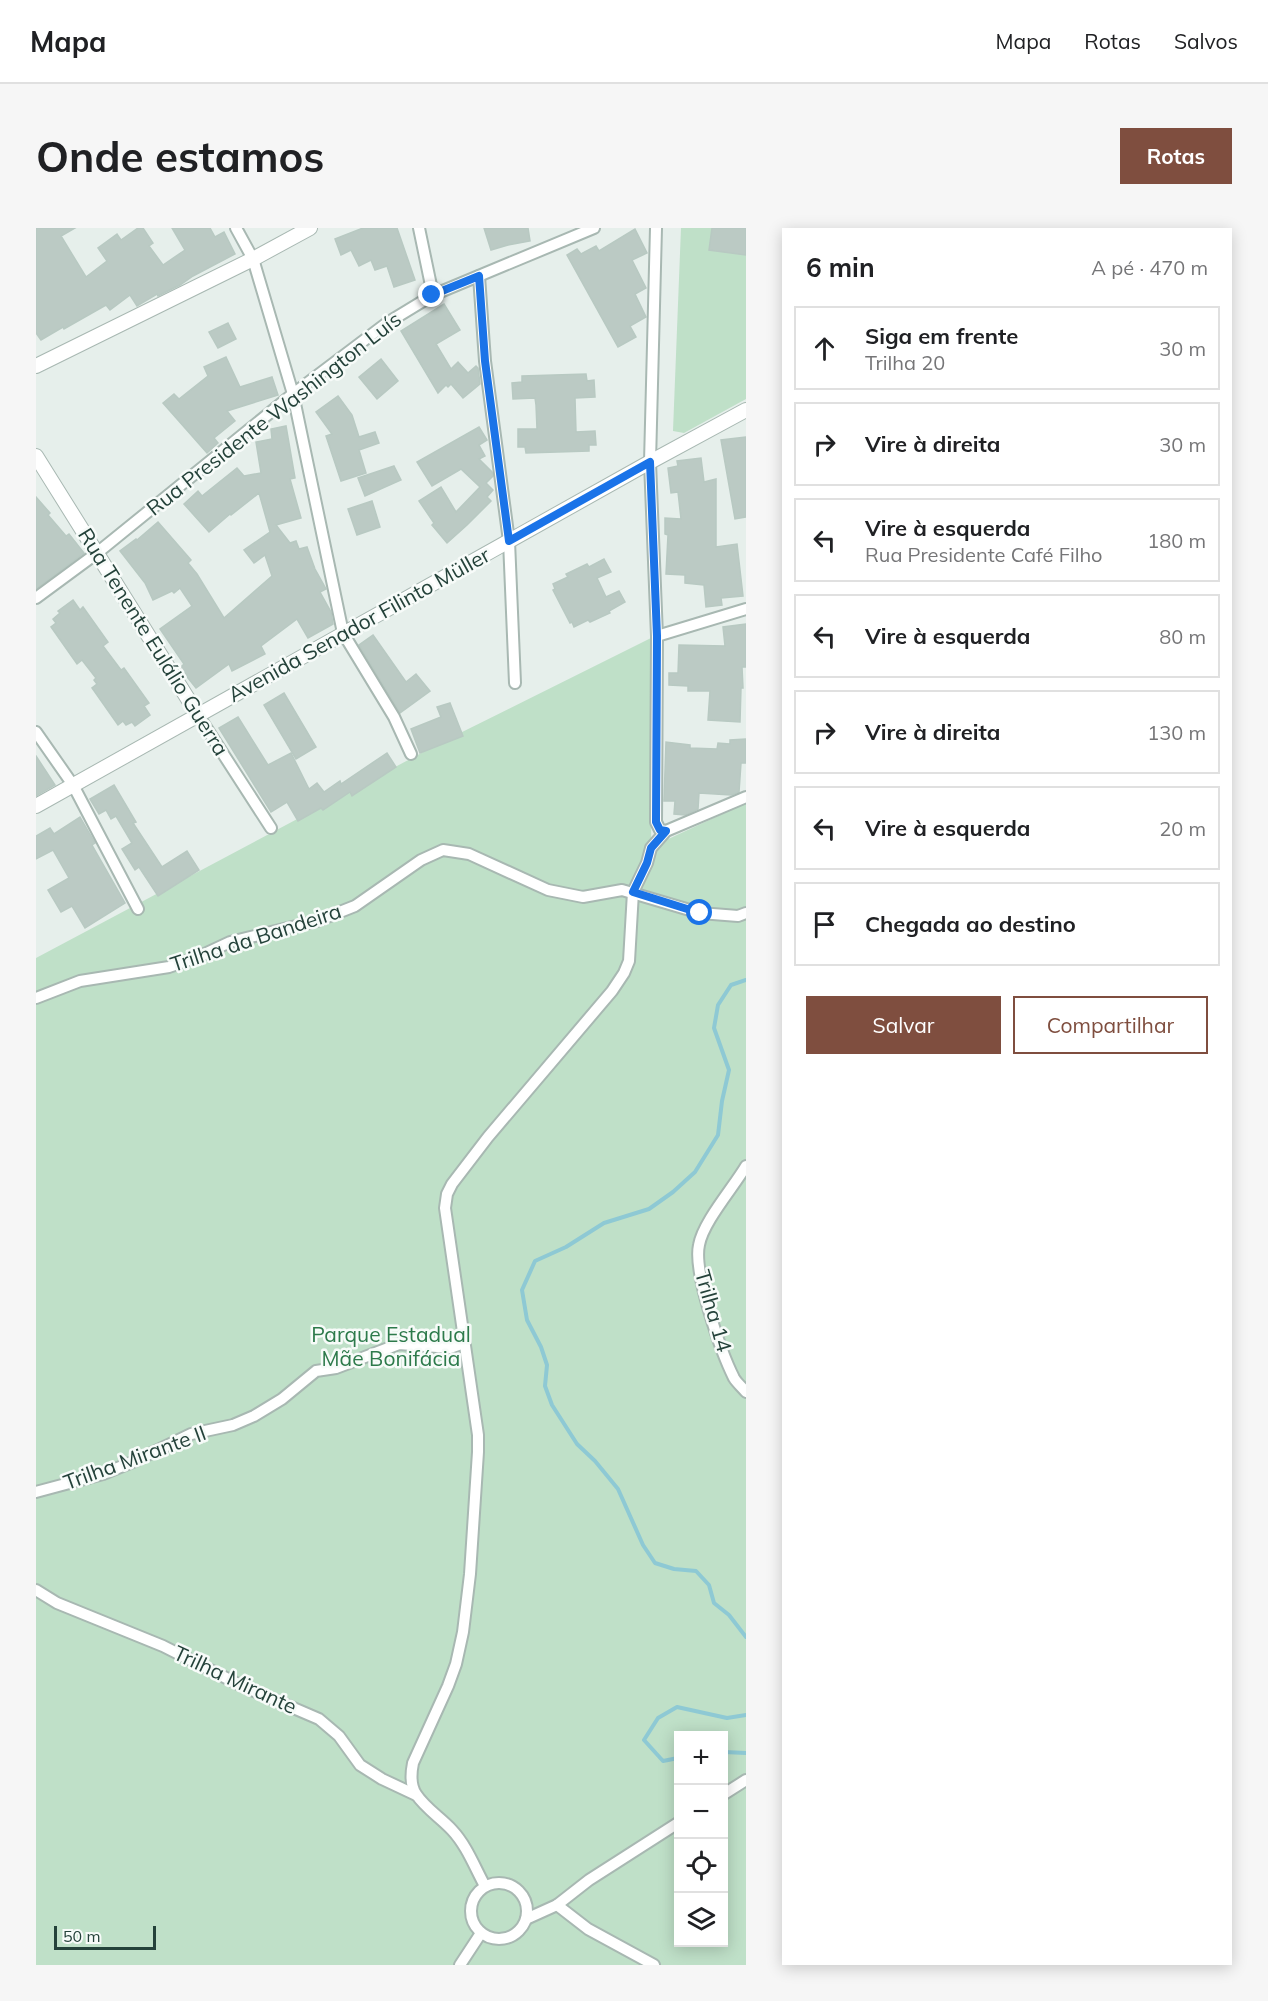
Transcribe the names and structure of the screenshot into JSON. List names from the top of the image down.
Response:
{
  "streets": {
    "street": [
      "Rua Presidente Washington Luís",
      "Avenida Senador Filinto Müller",
      "Rua Tenente Eulálio Guerra",
      "Trilha da Bandeira",
      "Trilha 14",
      "Trilha Mirante II",
      "Trilha Mirante"
    ]
  },
  "crossings": [
    ["Rua Presidente Washington Luís", "Rua Tenente Eulálio Guerra"],
    ["Avenida Senador Filinto Müller", "Rua Tenente Eulálio Guerra"]
  ],
  "parks": ["Parque Estadual Mãe Bonifácia"],
  "scale_bar": "50 m",
  "page": {
    "header": "Mapa",
    "nav": ["Mapa", "Rotas", "Salvos"],
    "buttons": [
      "Rotas",
      ["Salvar", "Compartilhar"]
    ],
    "title": "Onde estamos",
    "heading": ["6 min", "A pé · 470 m"],
    "list": [
      ["Siga em frente", "Trilha 20", "30 m"],
      ["Vire à direita", "30 m"],
      ["Vire à esquerda", "Rua Presidente Café Filho", "180 m"],
      ["Vire à esquerda", "80 m"],
      ["Vire à direita", "130 m"],
      ["Vire à esquerda", "20 m"],
      "Chegada ao destino"
    ],
    "map_buttons": ["+", "−"],
    "scale": "50 m"
  }
}
